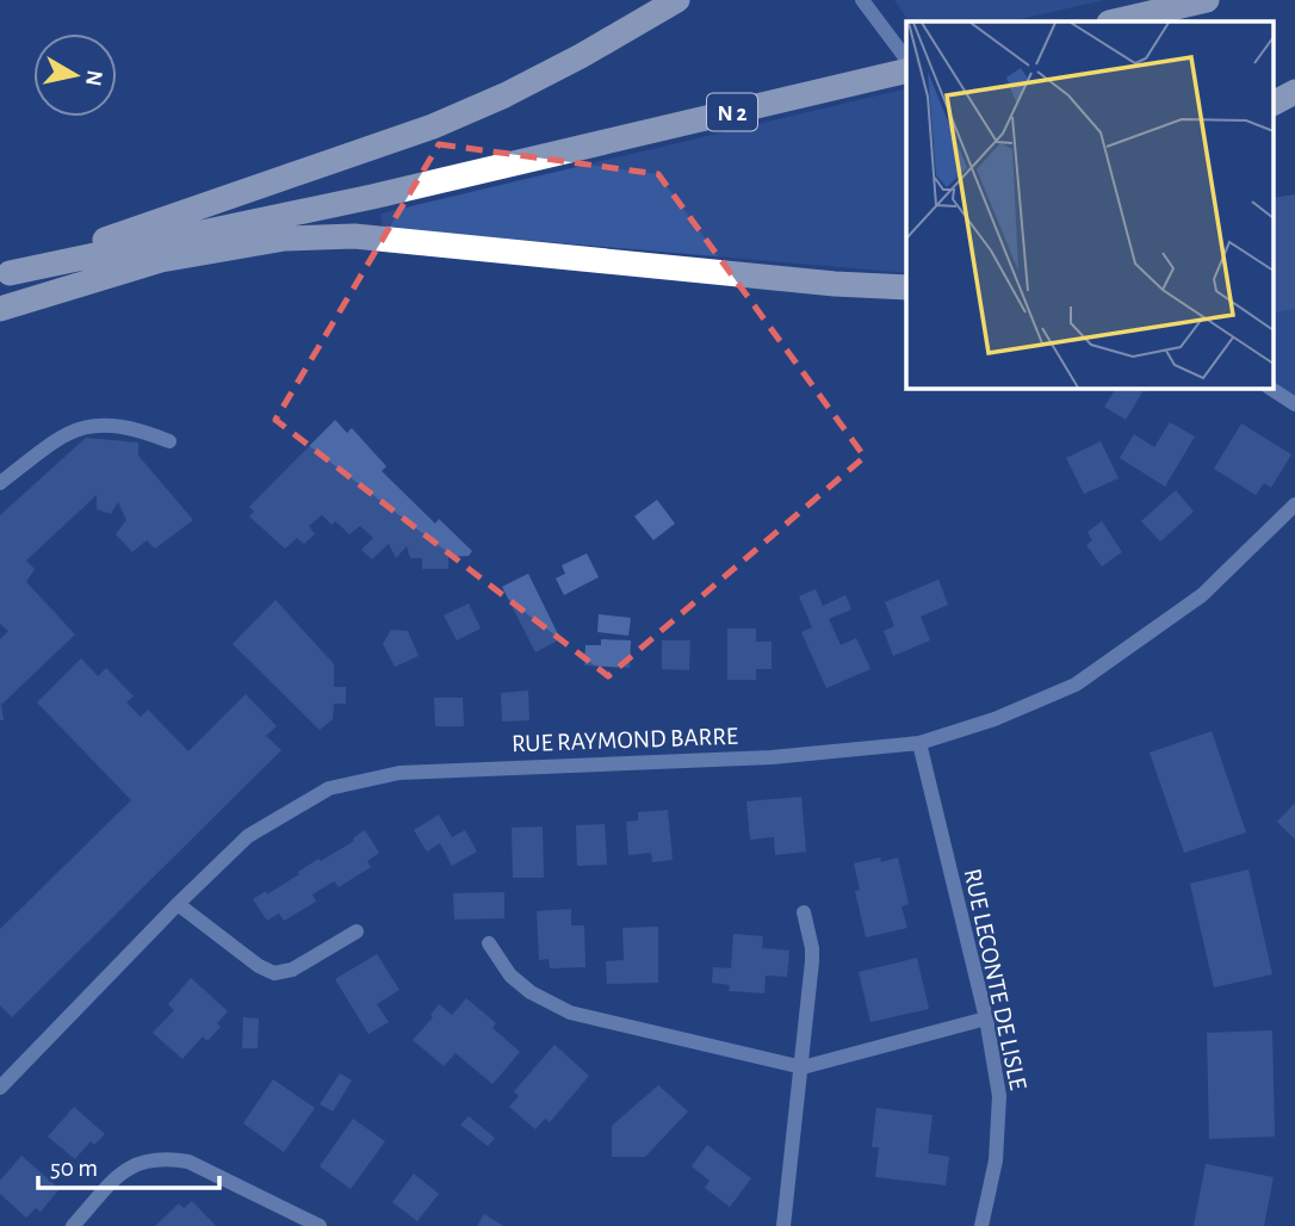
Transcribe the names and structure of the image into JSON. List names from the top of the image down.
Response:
{
  "streets": {
    "highway": ["N 2"],
    "street": ["RUE RAYMOND BARRE", "RUE LECONTE DE LISLE"]
  },
  "crossings": [
    ["RUE RAYMOND BARRE", "RUE LECONTE DE LISLE"]
  ],
  "scale_bar": "50 m",
  "north": "right"
}
